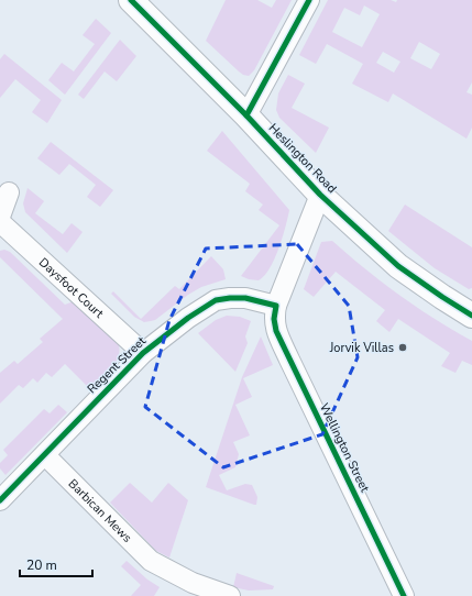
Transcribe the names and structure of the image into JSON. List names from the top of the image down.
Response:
{
  "streets": {
    "street": [
      "Heslington Road",
      "Daysfoot Court",
      "Regent Street",
      "Wellington Street",
      "Barbican Mews"
    ]
  },
  "crossings": [
    ["Heslington Road", "Wellington Street"],
    ["Daysfoot Court", "Regent Street"],
    ["Regent Street", "Wellington Street"],
    ["Regent Street", "Barbican Mews"]
  ],
  "places": ["Jorvik Villas"],
  "scale_bar": "20 m"
}
